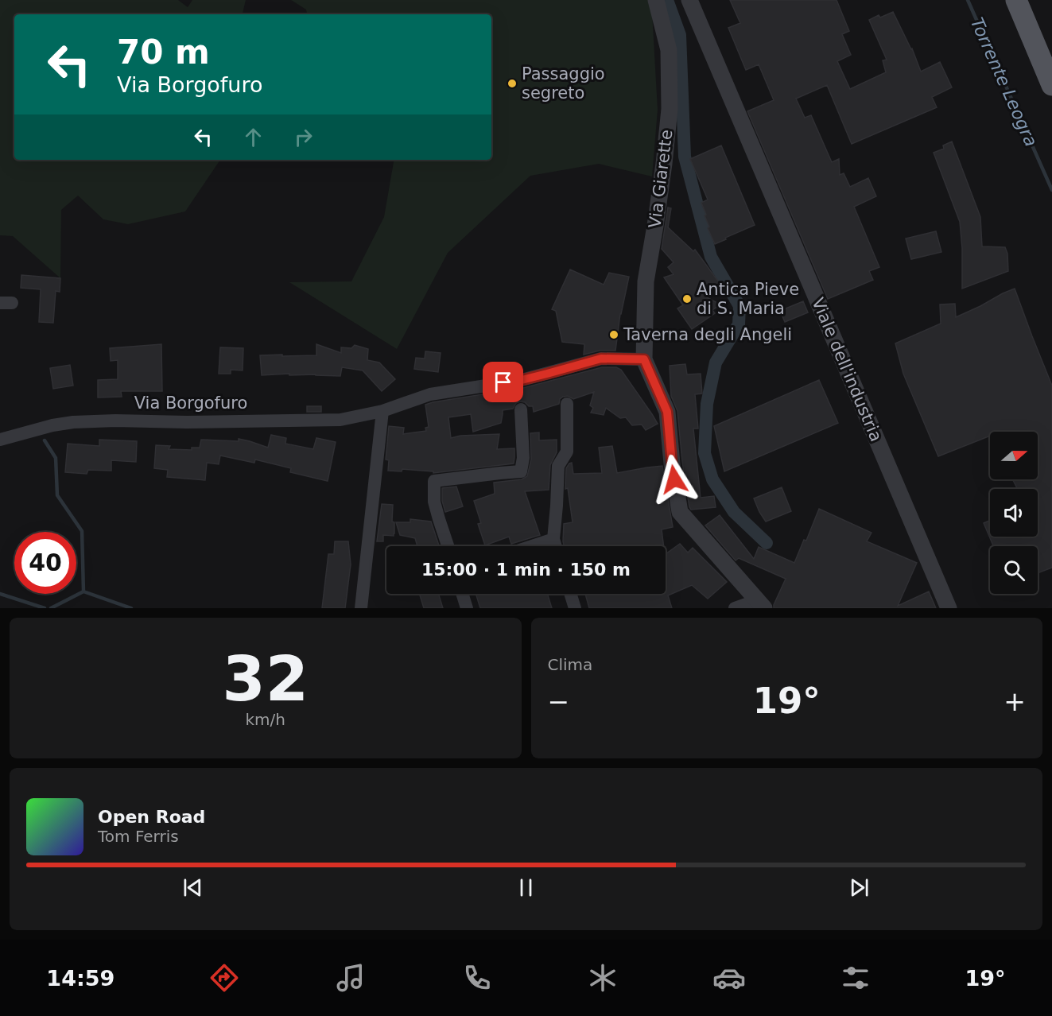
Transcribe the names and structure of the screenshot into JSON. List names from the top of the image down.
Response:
{
  "streets": {
    "street": ["Via Giarette", "Viale dell'industria", "Via Borgofuro"]
  },
  "crossings": [
    ["Via Giarette", "Via Borgofuro"]
  ],
  "water": ["Torrente Leogra"],
  "places": ["Passaggio segreto", "Antica Pieve di S. Maria", "Taverna degli Angeli"],
  "north": "right",
  "page": {
    "turn": ["70 m", "Via Borgofuro"],
    "limit": "40",
    "trip": "15:00 · 1 min · 150 m",
    "tile": [
      ["32", "km/h"],
      "Clima"
    ],
    "heat": ["−", "19°", "+"],
    "song": ["Open Road", "Tom Ferris"],
    "tabs": ["14:59", "19°"]
  }
}
